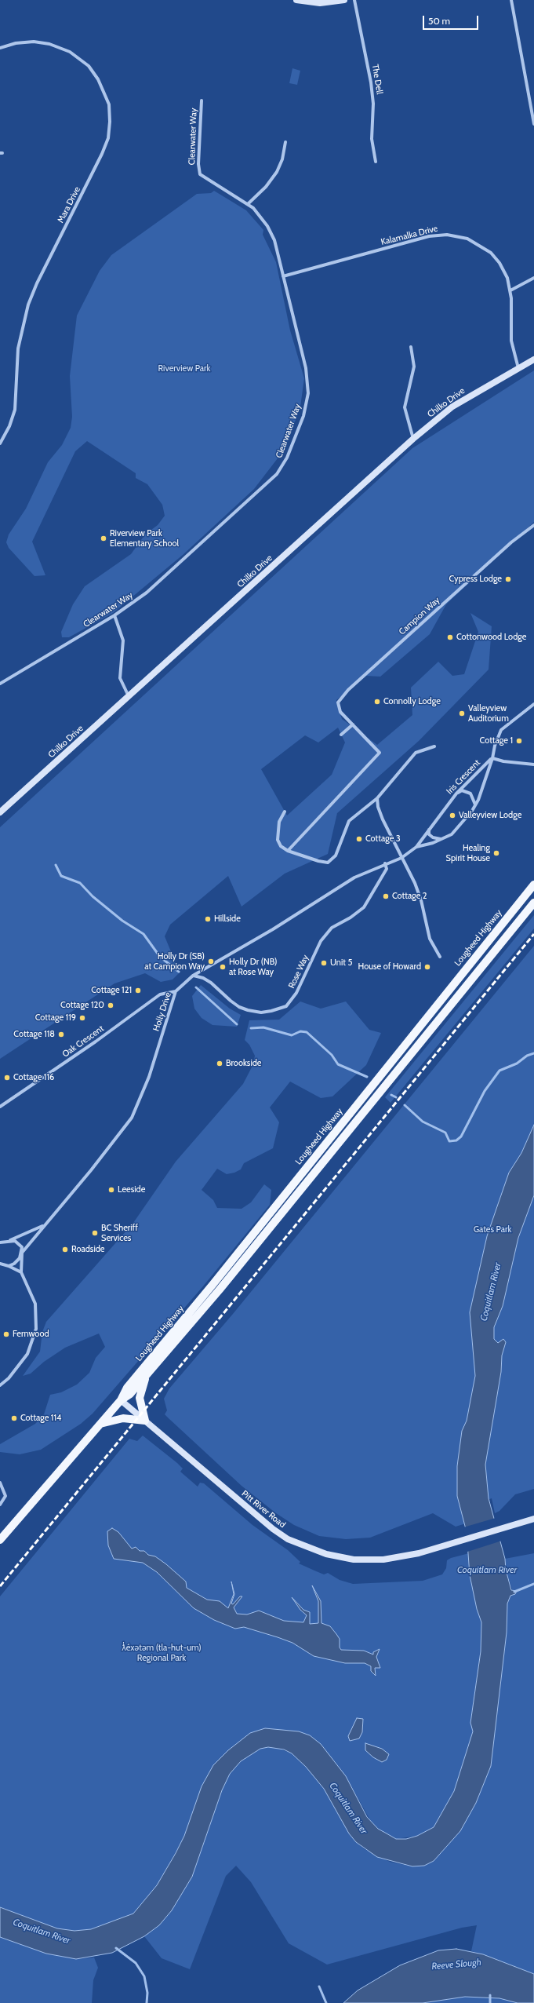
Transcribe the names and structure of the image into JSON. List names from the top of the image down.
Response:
{
  "streets": {
    "main road": ["Lougheed Highway"],
    "street": [
      "The Dell",
      "Clearwater Way",
      "Mara Drive",
      "Kalamalka Drive",
      "Chilko Drive",
      "Campion Way",
      "Iris Crescent",
      "Rose Way",
      "Holly Drive",
      "Oak Crescent",
      "Pitt River Road"
    ]
  },
  "crossings": [
    ["Clearwater Way", "Kalamalka Drive"],
    ["Kalamalka Drive", "Chilko Drive"],
    ["Iris Crescent", "Holly Drive"],
    ["Lougheed Highway", "Pitt River Road"],
    ["Rose Way", "Holly Drive"],
    ["Holly Drive", "Oak Crescent"]
  ],
  "water": ["Coquitlam River", "Reeve Slough"],
  "parks": ["Riverview Park", "Gates Park", "ƛ̓éxətəm (tla-hut-um) Regional Park"],
  "places": [
    "Riverview Park Elementary School",
    "Cypress Lodge",
    "Cottonwood Lodge",
    "Connolly Lodge",
    "Valleyview Auditorium",
    "Cottage 1",
    "Valleyview Lodge",
    "Cottage 3",
    "Healing Spirit House",
    "Cottage 2",
    "Hillside",
    "Holly Dr (SB) at Campion Way",
    "Unit 5",
    "Holly Dr (NB) at Rose Way",
    "House of Howard",
    "Cottage 121",
    "Cottage 120",
    "Cottage 119",
    "Cottage 118",
    "Brookside",
    "Cottage 116",
    "Leeside",
    "BC Sheriff Services",
    "Roadside",
    "Fernwood",
    "Cottage 114"
  ],
  "scale_bar": "50 m"
}
